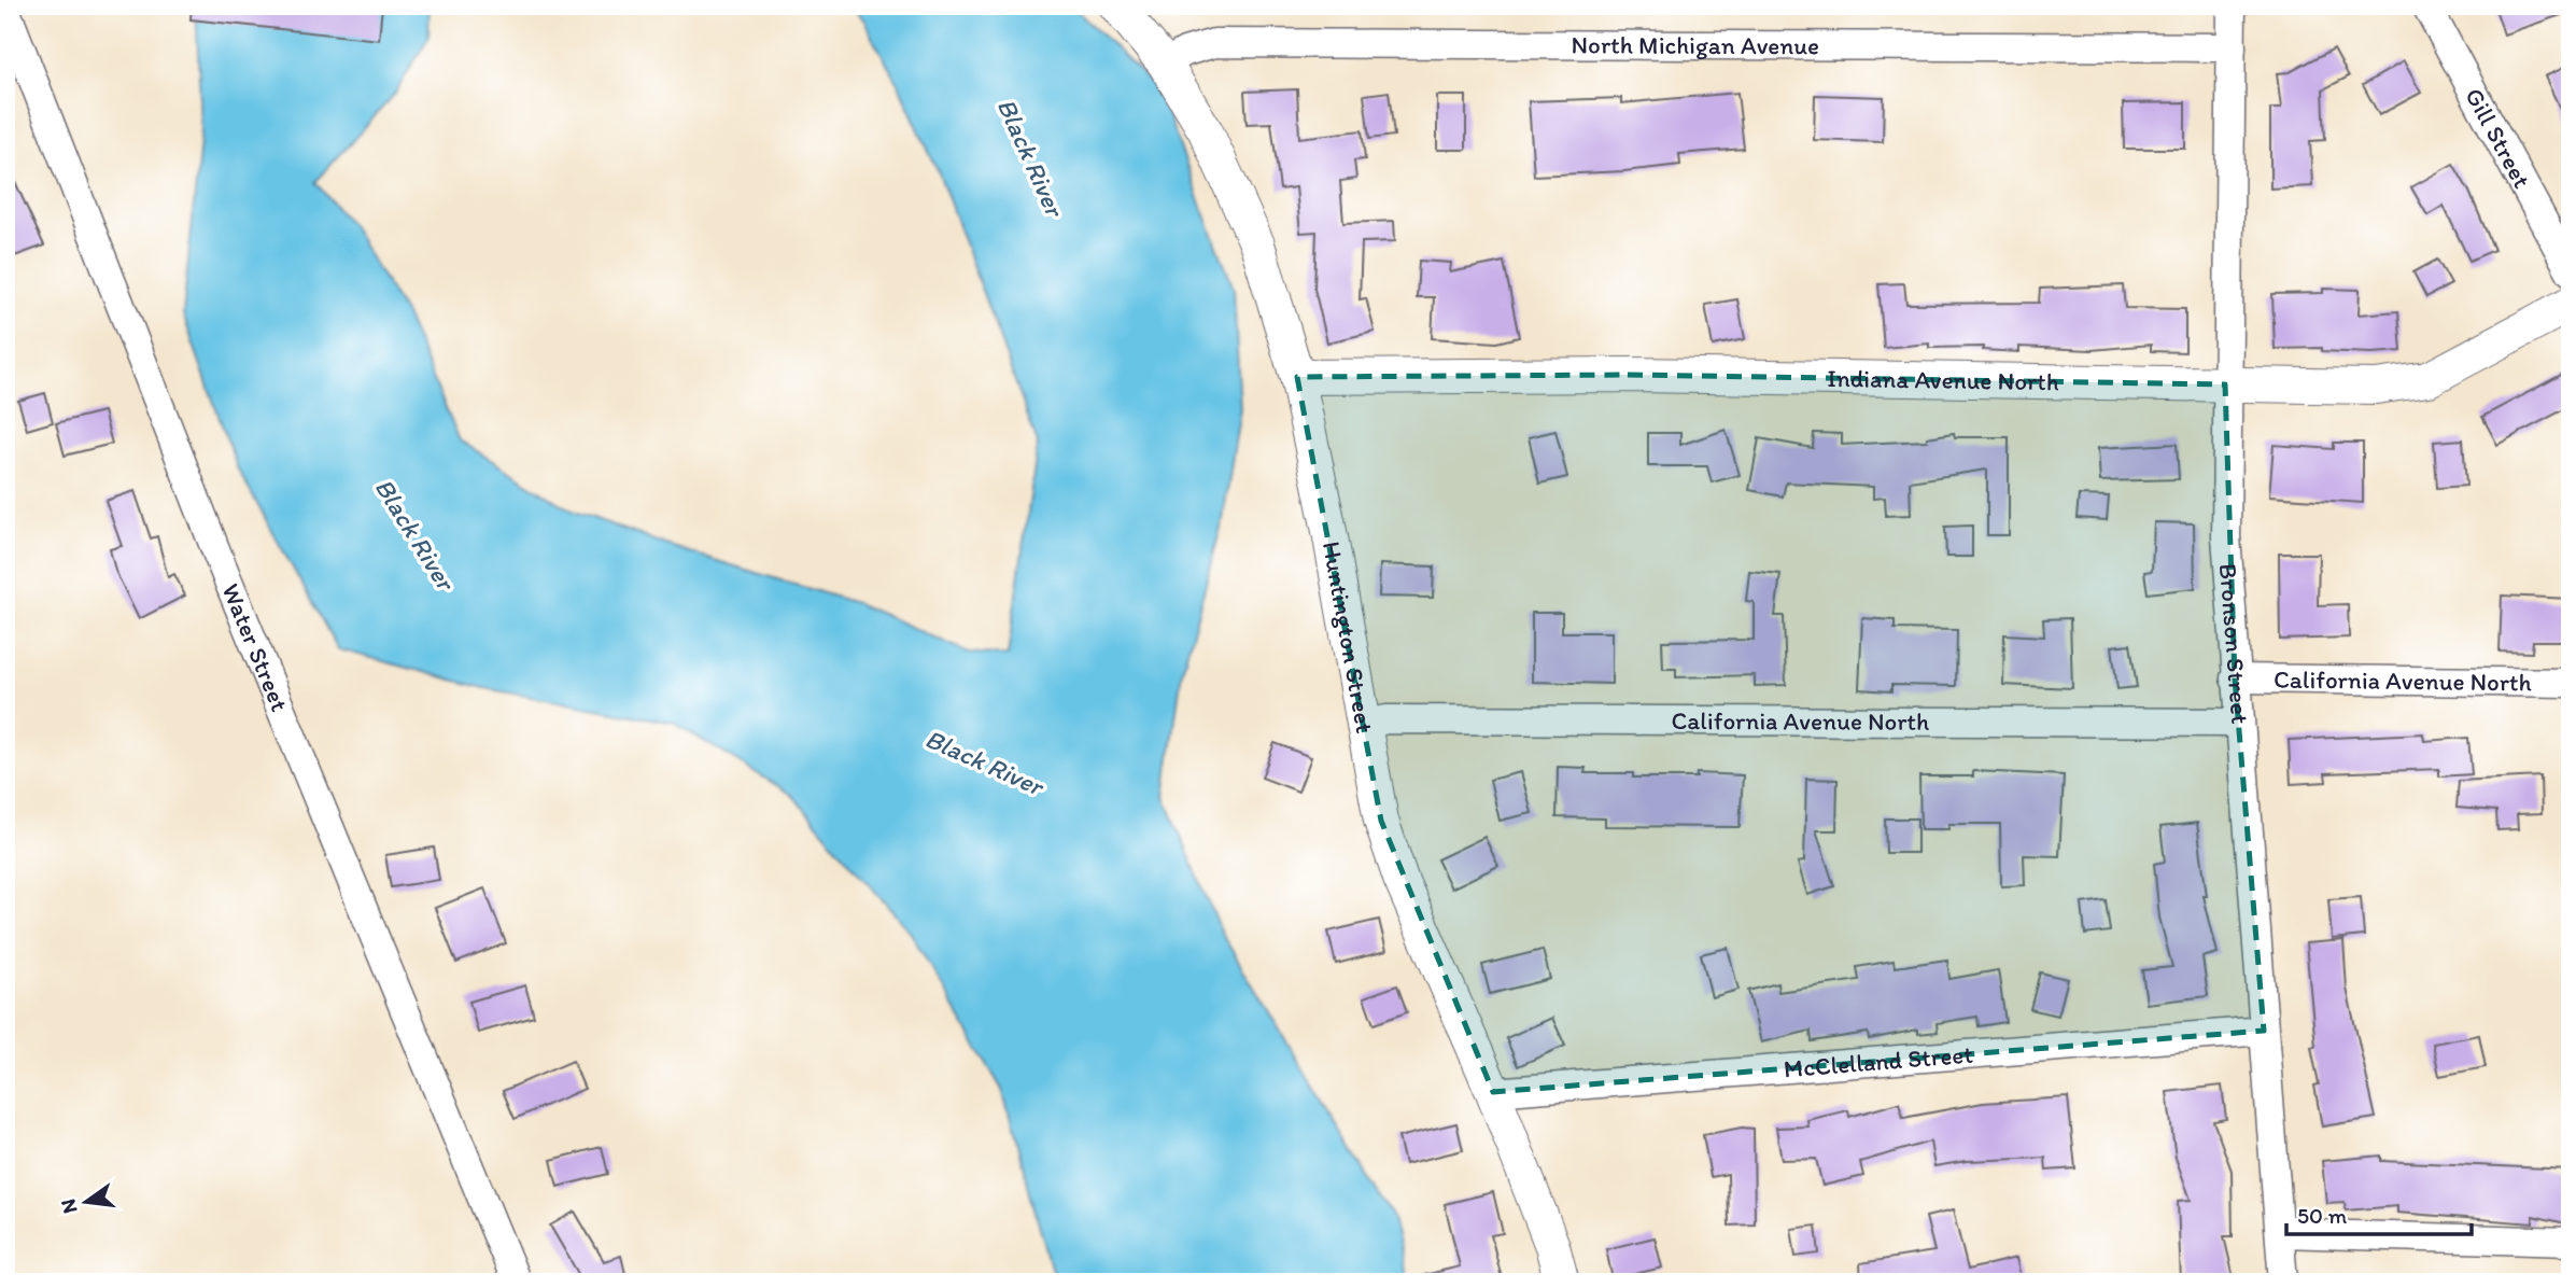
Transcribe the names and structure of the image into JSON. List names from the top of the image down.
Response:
{
  "streets": {
    "street": [
      "North Michigan Avenue",
      "Gill Street",
      "Indiana Avenue North",
      "Huntington Street",
      "Bronson Street",
      "Water Street",
      "California Avenue North",
      "McClelland Street"
    ]
  },
  "crossings": [
    ["North Michigan Avenue", "Huntington Street"],
    ["North Michigan Avenue", "Bronson Street"],
    ["Indiana Avenue North", "Huntington Street"],
    ["Indiana Avenue North", "Bronson Street"],
    ["Huntington Street", "California Avenue North"],
    ["Huntington Street", "McClelland Street"],
    ["Bronson Street", "California Avenue North"],
    ["Bronson Street", "McClelland Street"]
  ],
  "water": ["Black River"],
  "scale_bar": "50 m",
  "north": "left"
}
